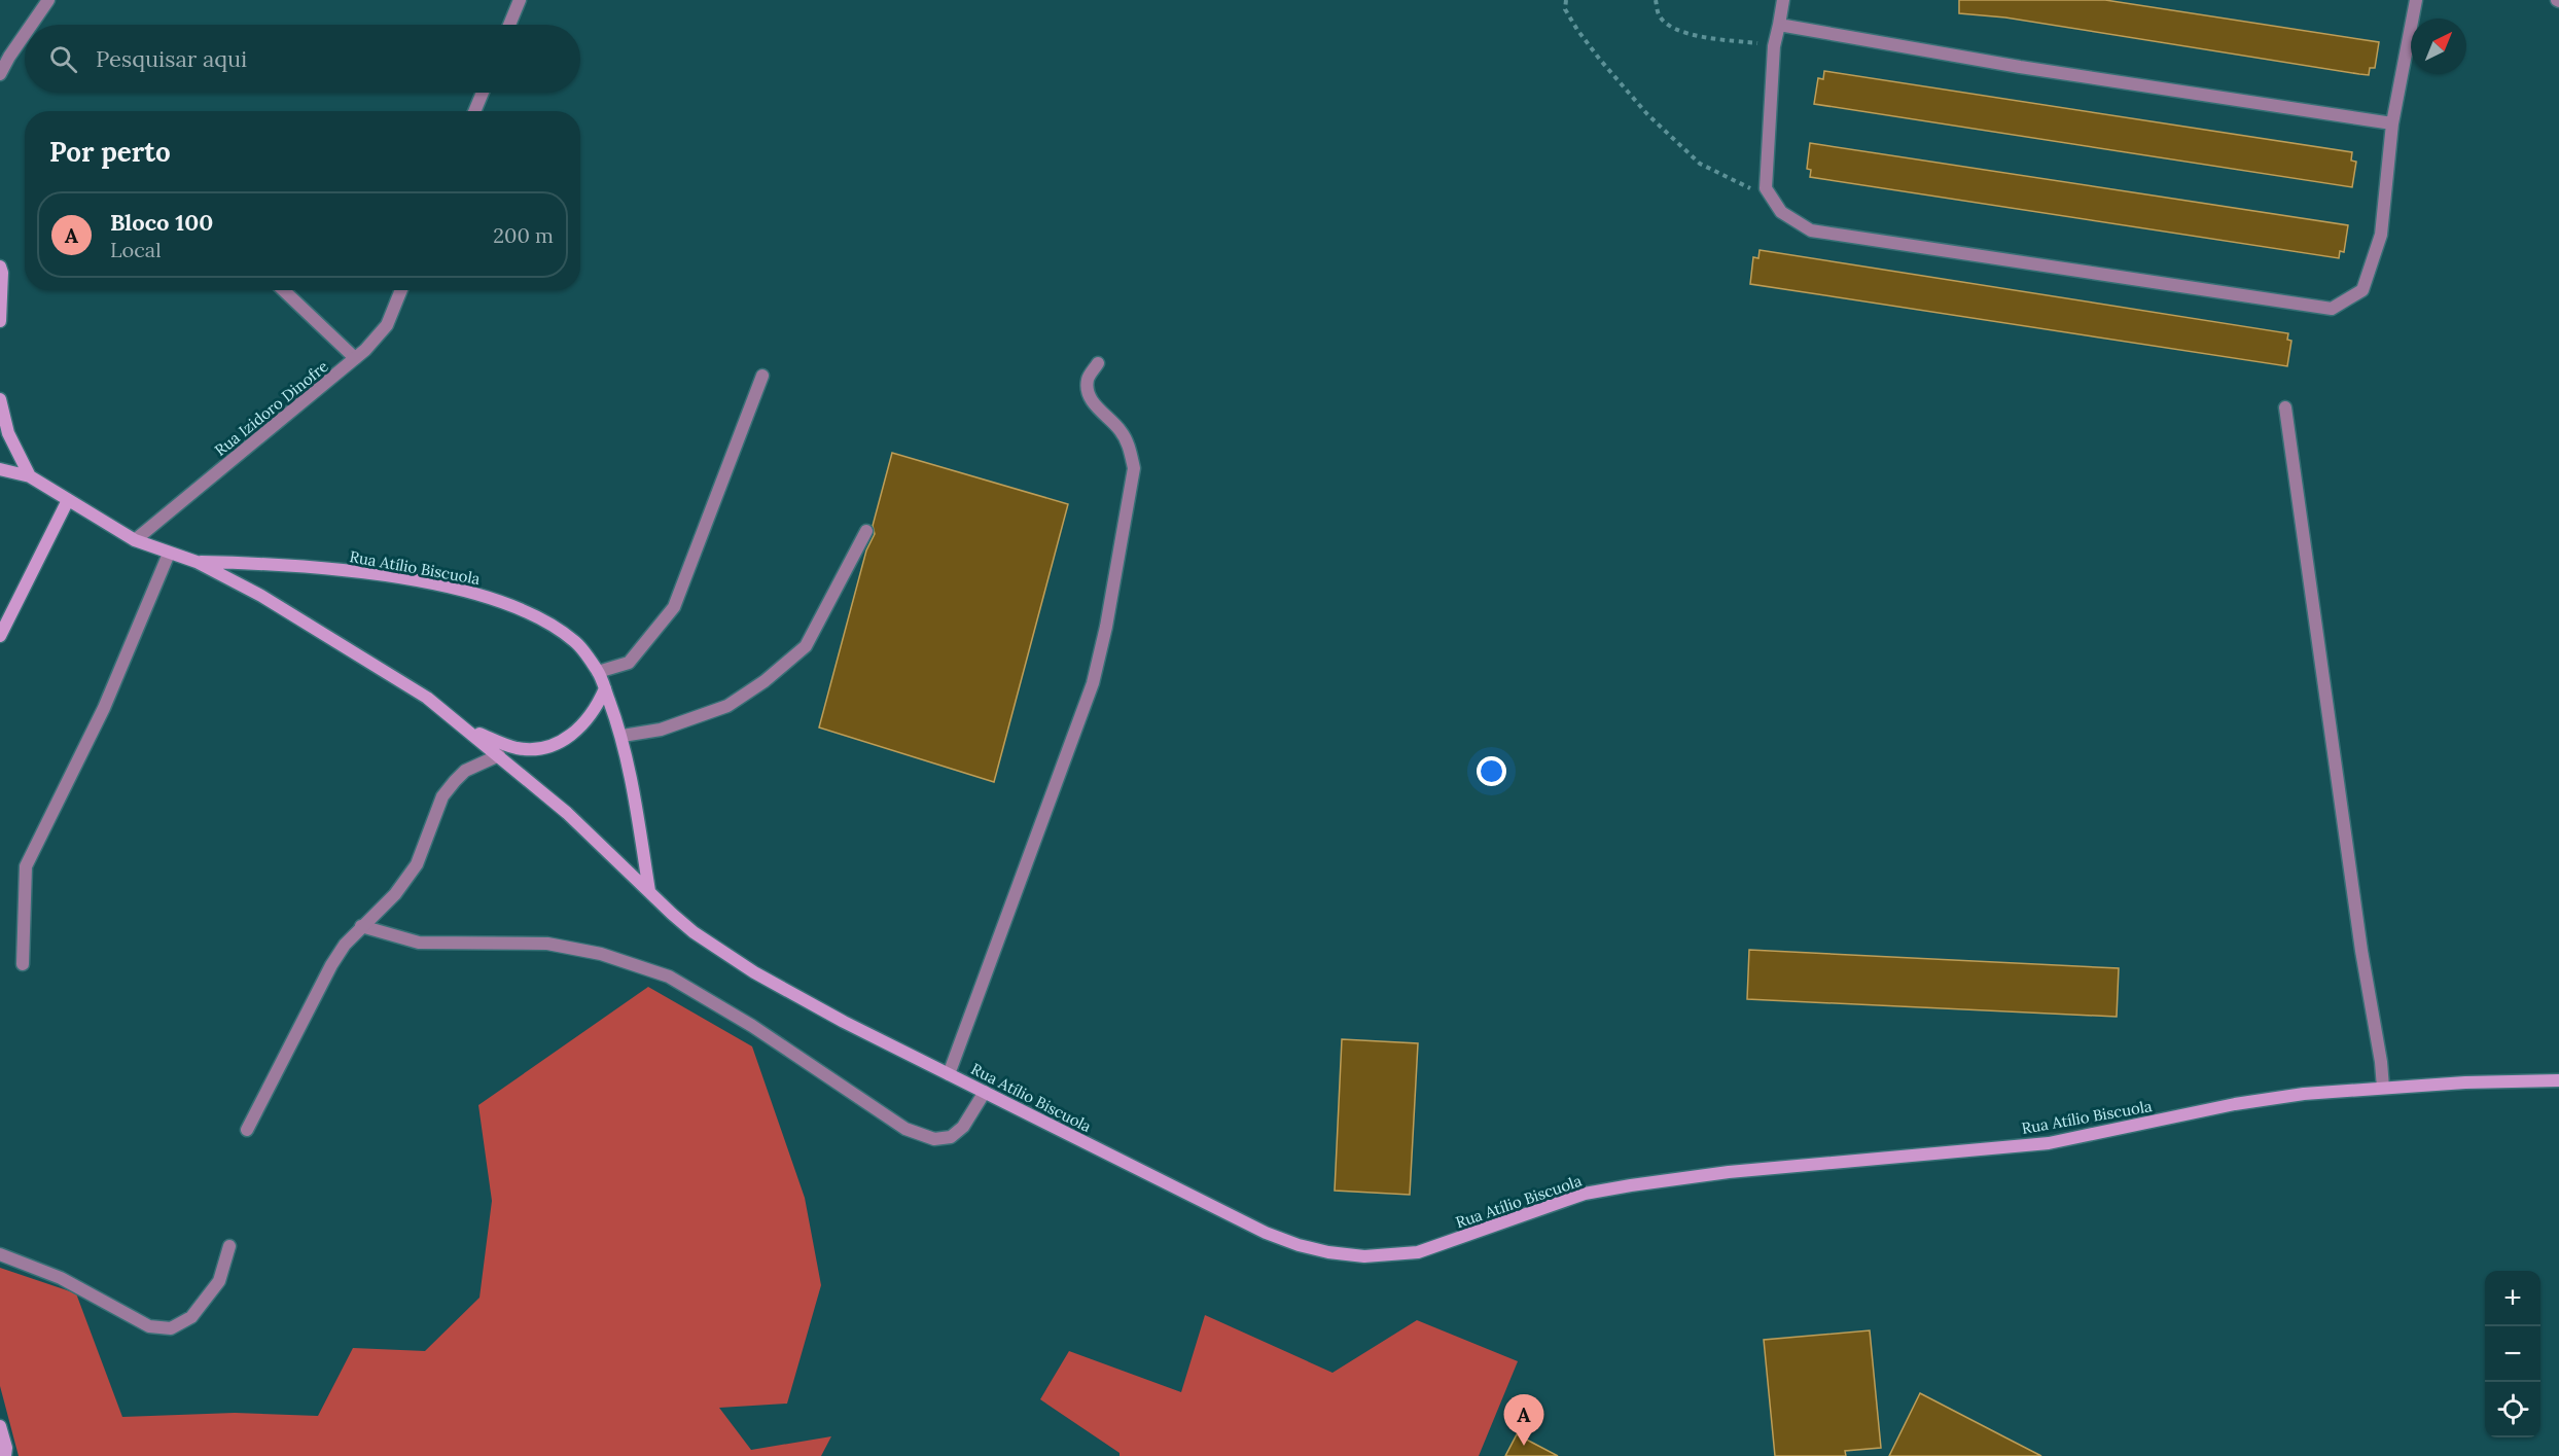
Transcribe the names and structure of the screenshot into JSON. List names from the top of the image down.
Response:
{
  "streets": {
    "street": ["Rua Izidoro Dinofre", "Rua Atílio Biscuola"]
  },
  "crossings": [
    ["Rua Izidoro Dinofre", "Rua Atílio Biscuola"]
  ],
  "north": "top right",
  "page": {
    "search": "Pesquisar aqui",
    "heading": "Por perto",
    "list": [
      {
        "mark": "A",
        "name": "Bloco 100",
        "note": "Local",
        "value": "200 m"
      }
    ],
    "map_buttons": ["+", "−"],
    "pins": "A"
  }
}
